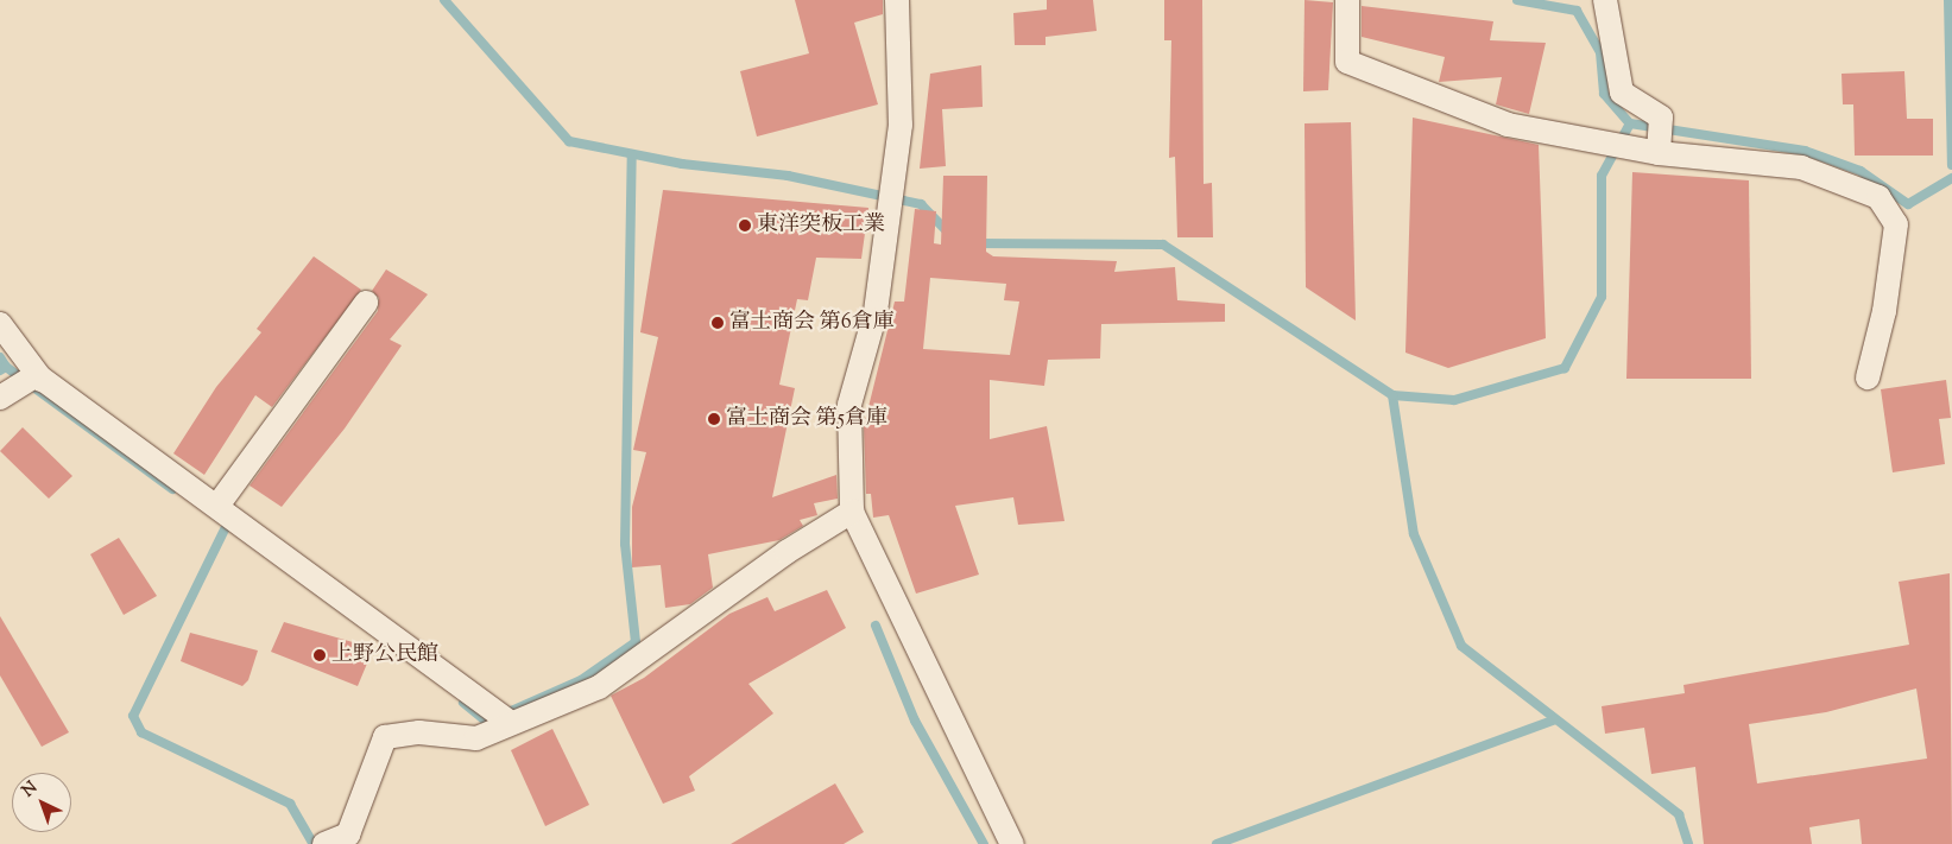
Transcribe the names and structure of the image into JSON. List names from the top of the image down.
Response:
{
  "places": [
    "東洋突板工業",
    "富士商会 第6倉庫",
    "富士商会 第5倉庫",
    "上野公民館"
  ],
  "north": "top left"
}
